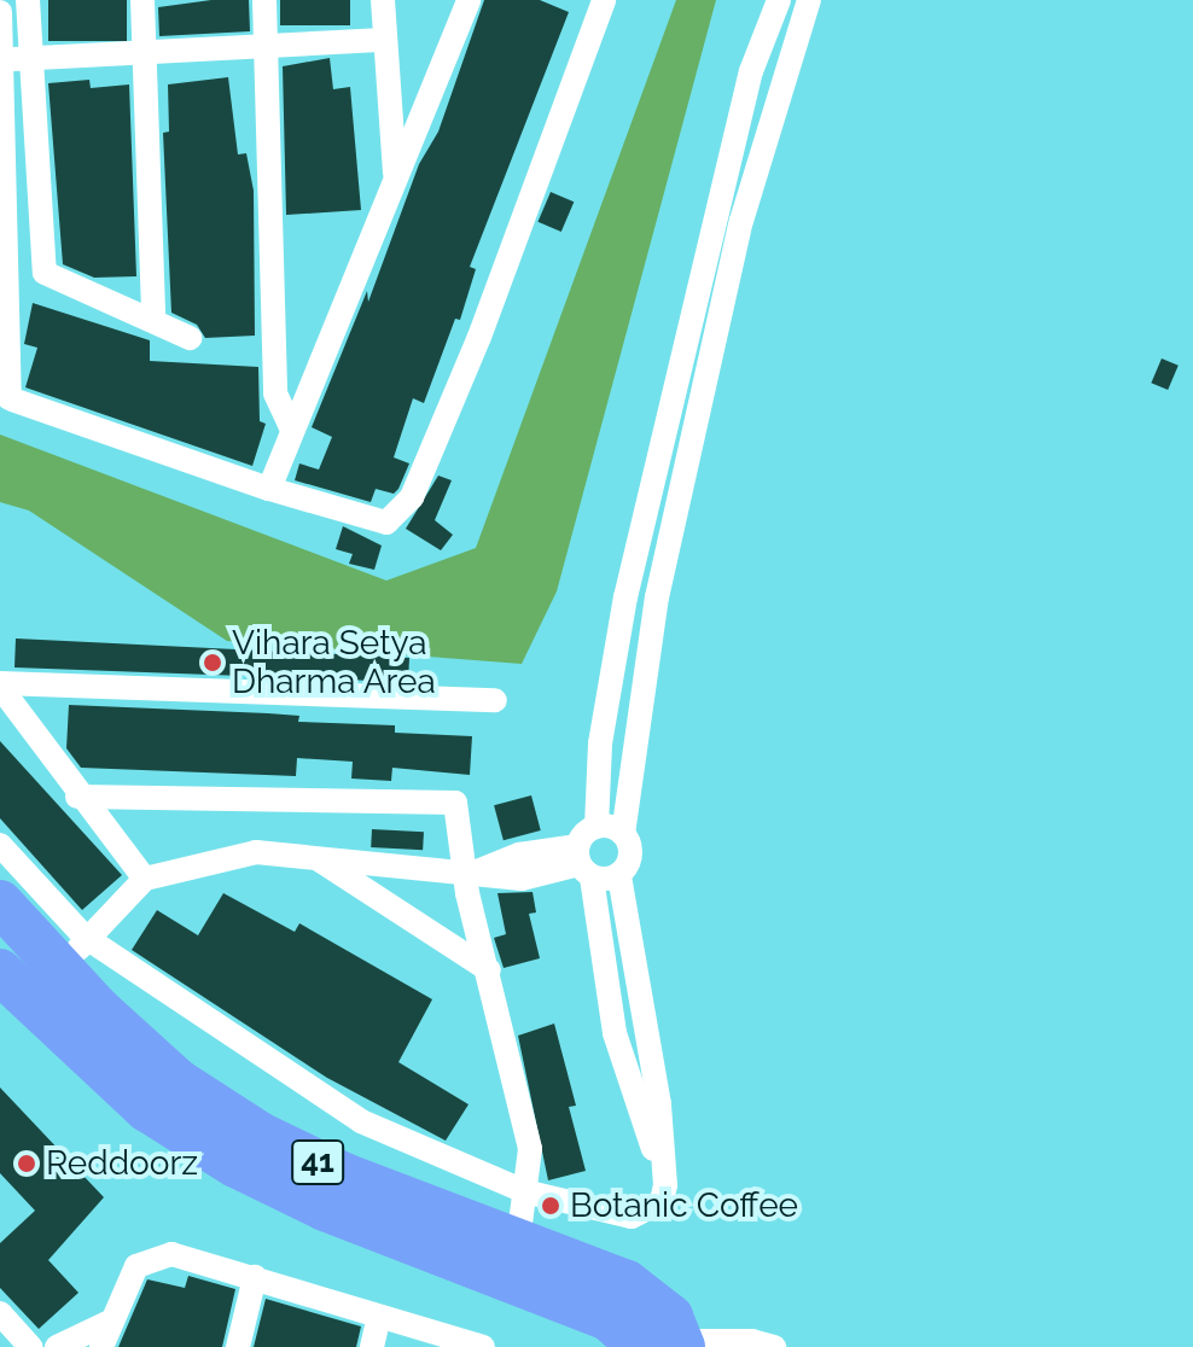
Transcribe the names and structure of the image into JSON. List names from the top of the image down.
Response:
{
  "streets": {
    "highway": ["41"]
  },
  "places": ["Vihara Setya Dharma Area", "Reddoorz", "Botanic Coffee"]
}
